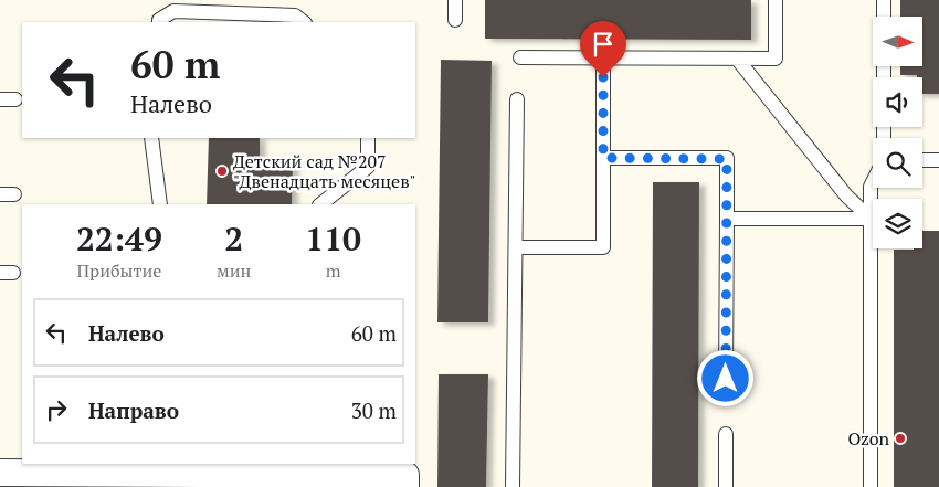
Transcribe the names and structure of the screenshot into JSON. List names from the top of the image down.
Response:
{
  "places": ["Детский сад №207 \"Двенадцать месяцев\"", "Ozon"],
  "north": "right",
  "page": {
    "turn": ["60 m", "Налево"],
    "eta": [
      "22:49",
      "Прибытие",
      "2",
      "мин",
      "110",
      "m"
    ],
    "list": [
      {
        "name": "Налево",
        "value": "60 m"
      },
      {
        "name": "Направо",
        "value": "30 m"
      }
    ]
  }
}
